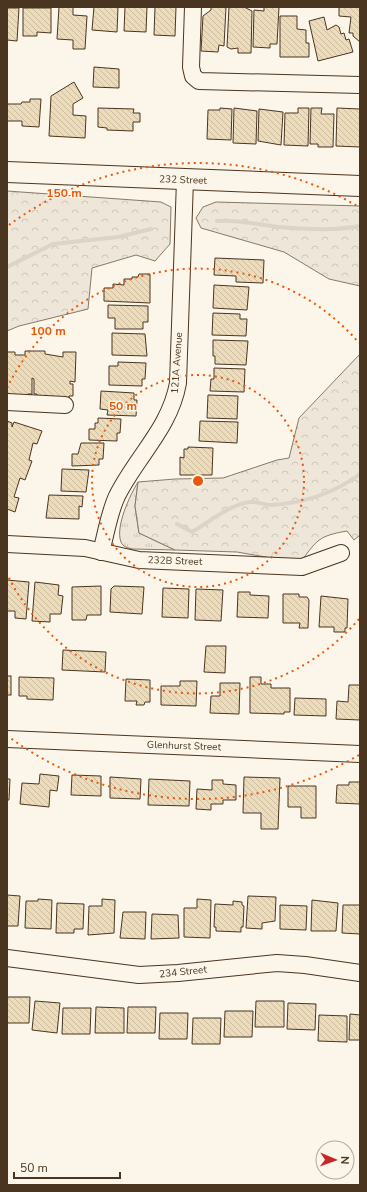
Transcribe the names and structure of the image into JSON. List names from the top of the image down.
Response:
{
  "streets": {
    "main road": ["232 Street"],
    "street": [
      "121A Avenue",
      "232B Street",
      "Glenhurst Street",
      "234 Street"
    ]
  },
  "crossings": [
    ["232 Street", "121A Avenue"],
    ["121A Avenue", "232B Street"]
  ],
  "scale_bar": "50 m",
  "north": "right",
  "rings": ["150 m", "100 m", "50 m"]
}
